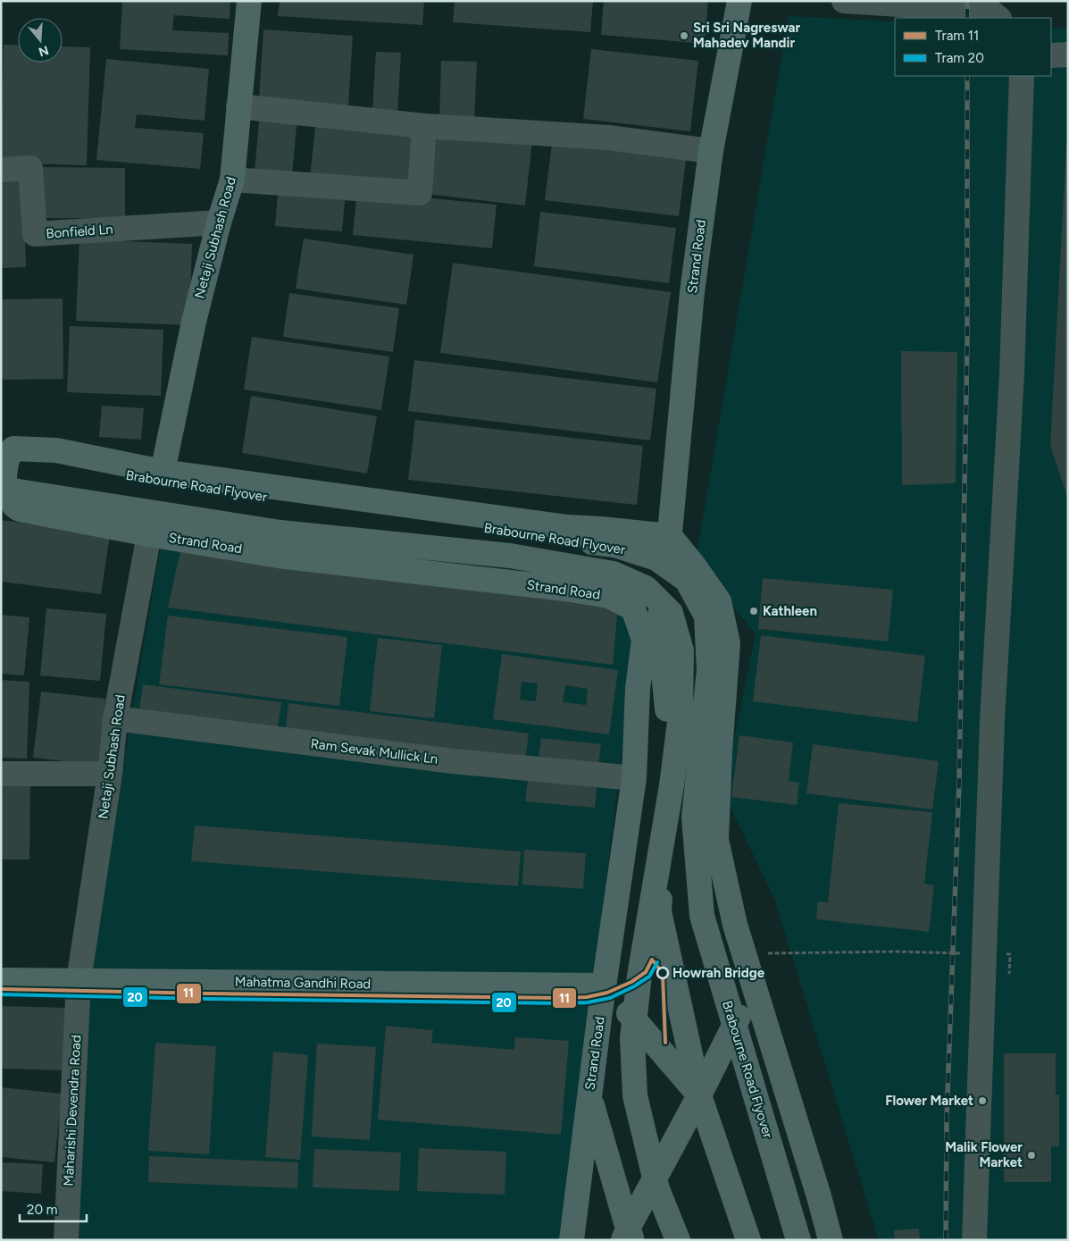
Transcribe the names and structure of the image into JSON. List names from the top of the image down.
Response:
{
  "streets": {
    "main road": [
      "Netaji Subhash Road",
      "Strand Road",
      "Brabourne Road Flyover",
      "Mahatma Gandhi Road"
    ],
    "street": ["Bonfield Ln", "Ram Sevak Mullick Ln", "Maharishi Devendra Road"]
  },
  "crossings": [
    ["Bonfield Ln", "Netaji Subhash Road"],
    ["Netaji Subhash Road", "Strand Road"],
    ["Netaji Subhash Road", "Ram Sevak Mullick Ln"],
    ["Netaji Subhash Road", "Mahatma Gandhi Road"],
    ["Netaji Subhash Road", "Maharishi Devendra Road"],
    ["Strand Road", "Brabourne Road Flyover"],
    ["Strand Road", "Ram Sevak Mullick Ln"],
    ["Strand Road", "Mahatma Gandhi Road"],
    ["Mahatma Gandhi Road", "Maharishi Devendra Road"]
  ],
  "places": [
    "Sri Sri Nagreswar Mahadev Mandir",
    "Kathleen",
    "Howrah Bridge",
    "Flower Market",
    "Malik Flower Market"
  ],
  "lines": ["tram line 11", "tram line 20"],
  "legend": ["Tram 11", "Tram 20"],
  "scale_bar": "20 m",
  "north": "bottom"
}
